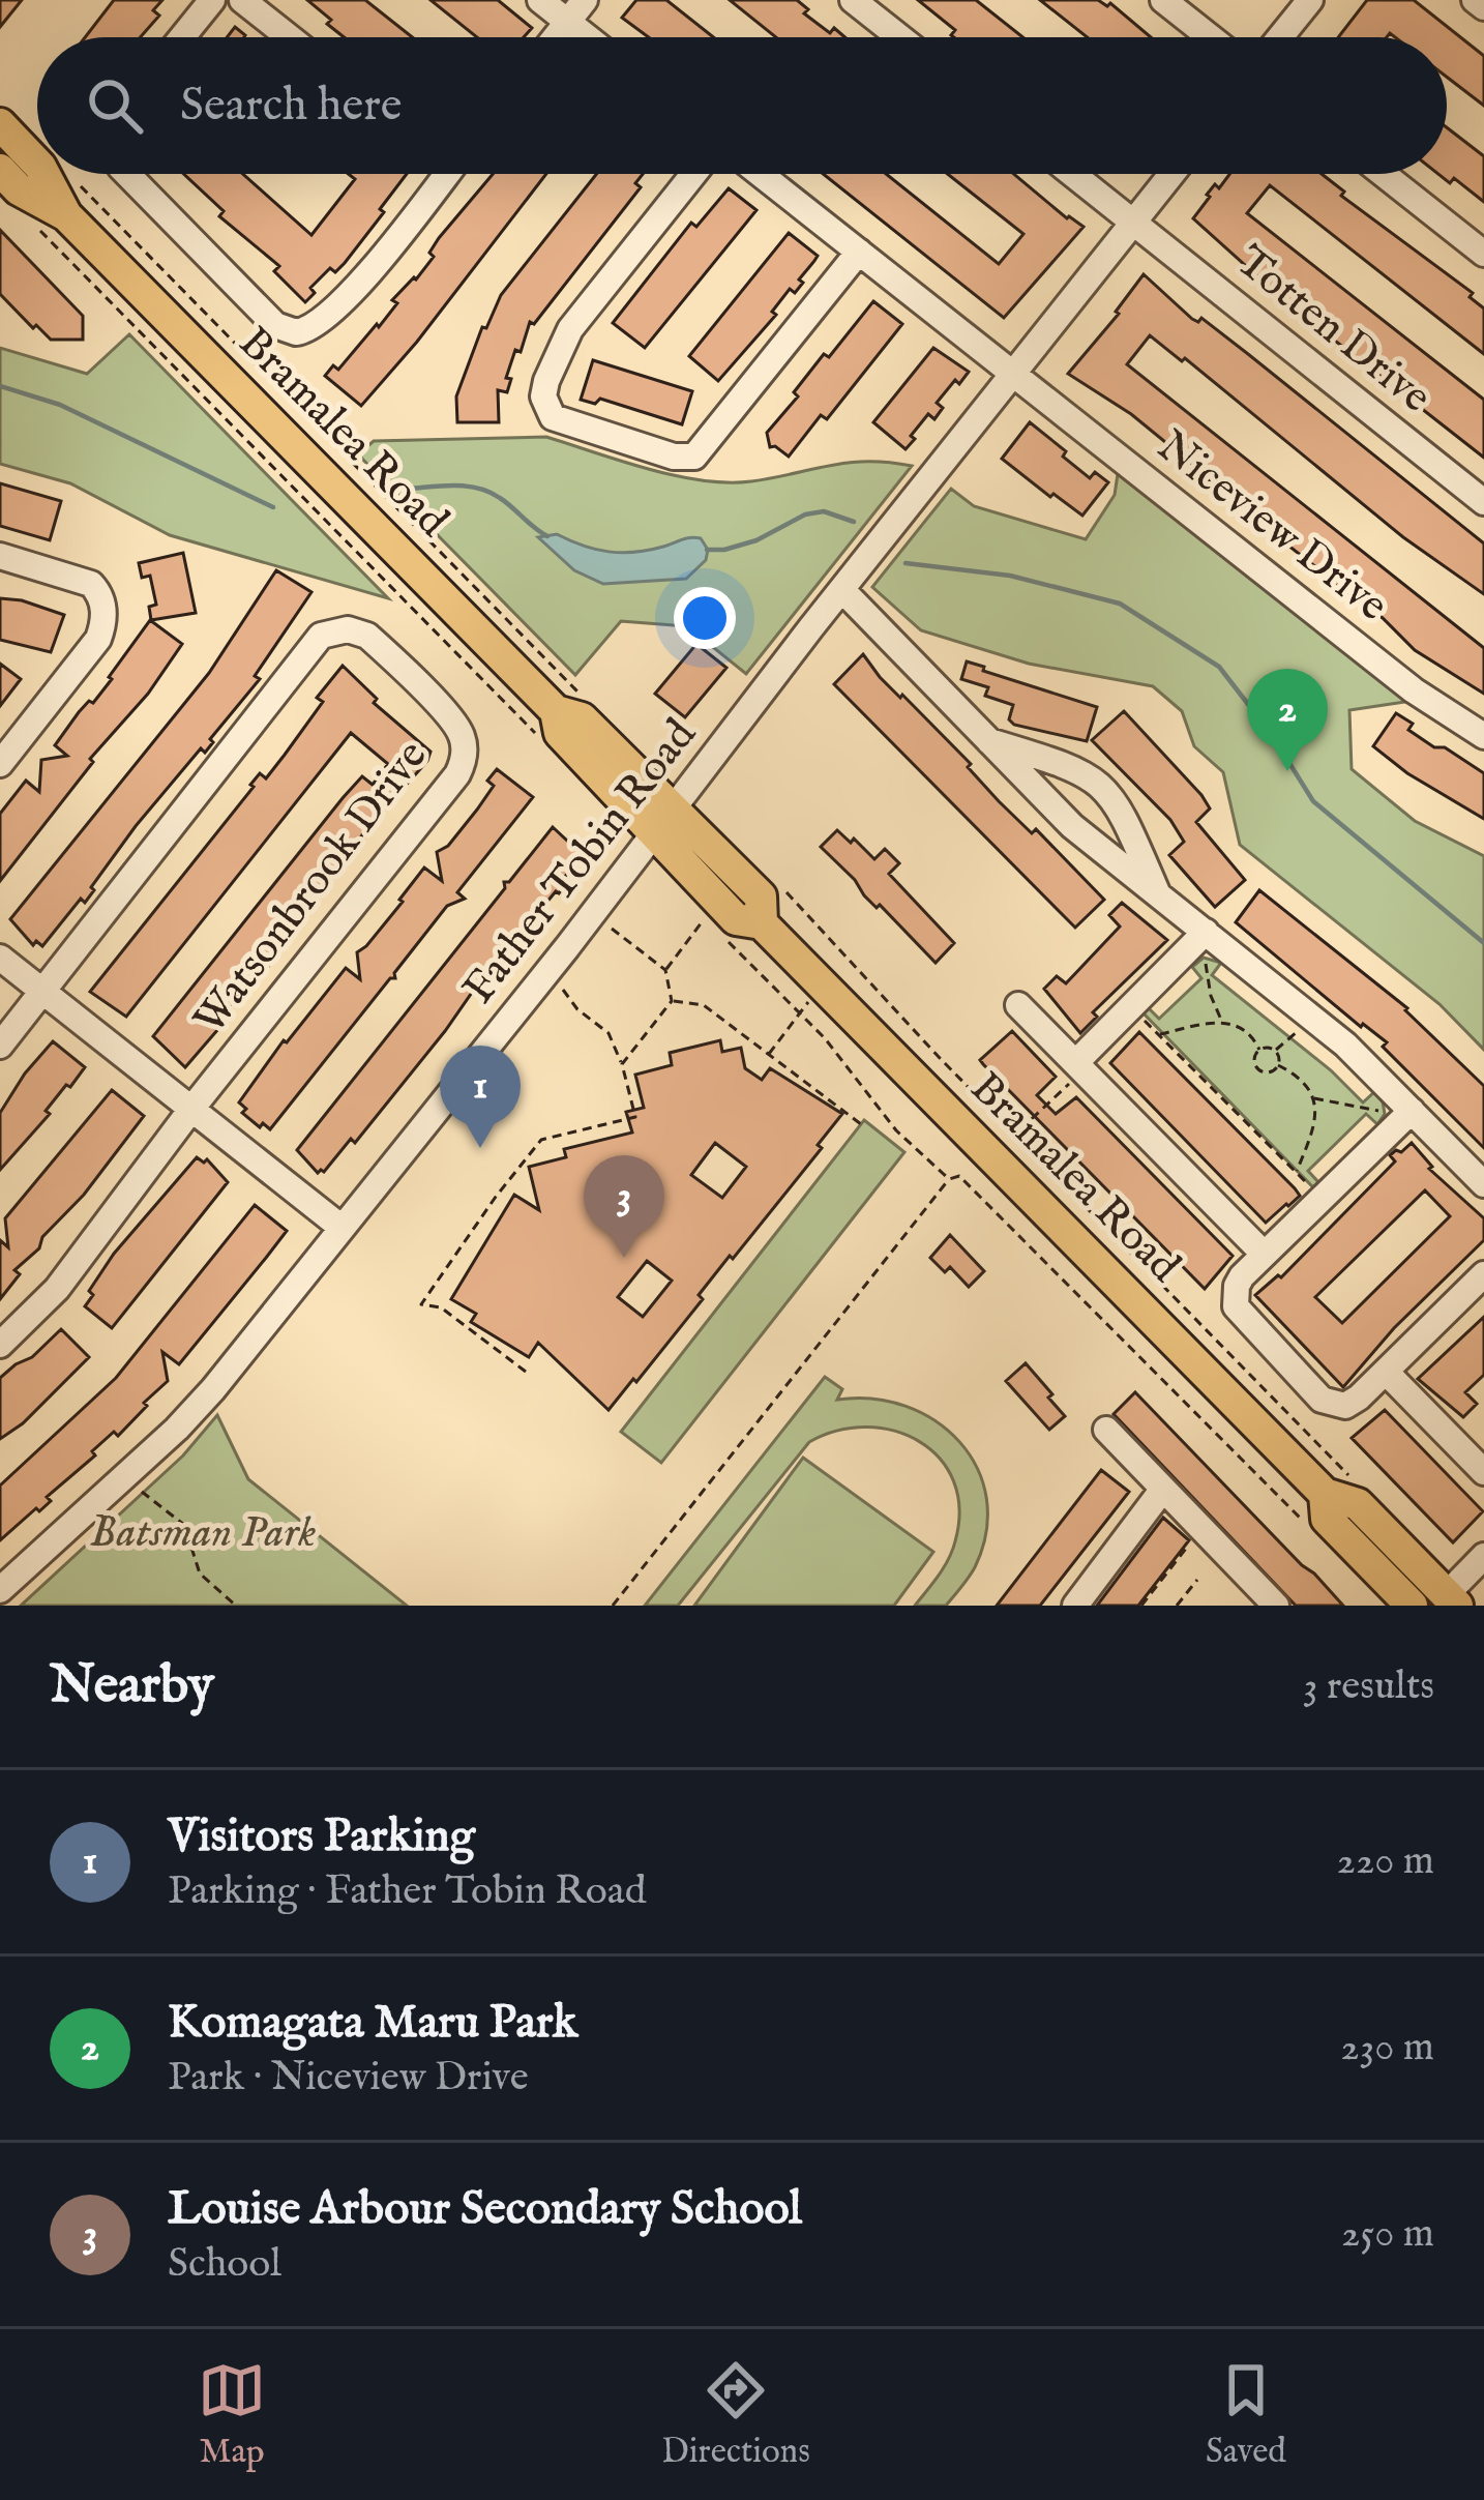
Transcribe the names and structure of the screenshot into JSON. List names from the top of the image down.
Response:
{
  "streets": {
    "main road": ["Bramalea Road"],
    "street": [
      "Totten Drive",
      "Niceview Drive",
      "Father Tobin Road",
      "Watsonbrook Drive"
    ]
  },
  "crossings": [
    ["Totten Drive", "Father Tobin Road"],
    ["Bramalea Road", "Father Tobin Road"],
    ["Niceview Drive", "Father Tobin Road"]
  ],
  "parks": ["Batsman Park"],
  "page": {
    "search": "Search here",
    "pins": ["2", "1", "3"],
    "heading": ["Nearby", "3 results"],
    "list": [
      {
        "mark": "1",
        "name": "Visitors Parking",
        "note": "Parking · Father Tobin Road",
        "value": "220 m"
      },
      {
        "mark": "2",
        "name": "Komagata Maru Park",
        "note": "Park · Niceview Drive",
        "value": "230 m"
      },
      {
        "mark": "3",
        "name": "Louise Arbour Secondary School",
        "note": "School",
        "value": "250 m"
      }
    ],
    "nav": ["Map", "Directions", "Saved"]
  }
}
